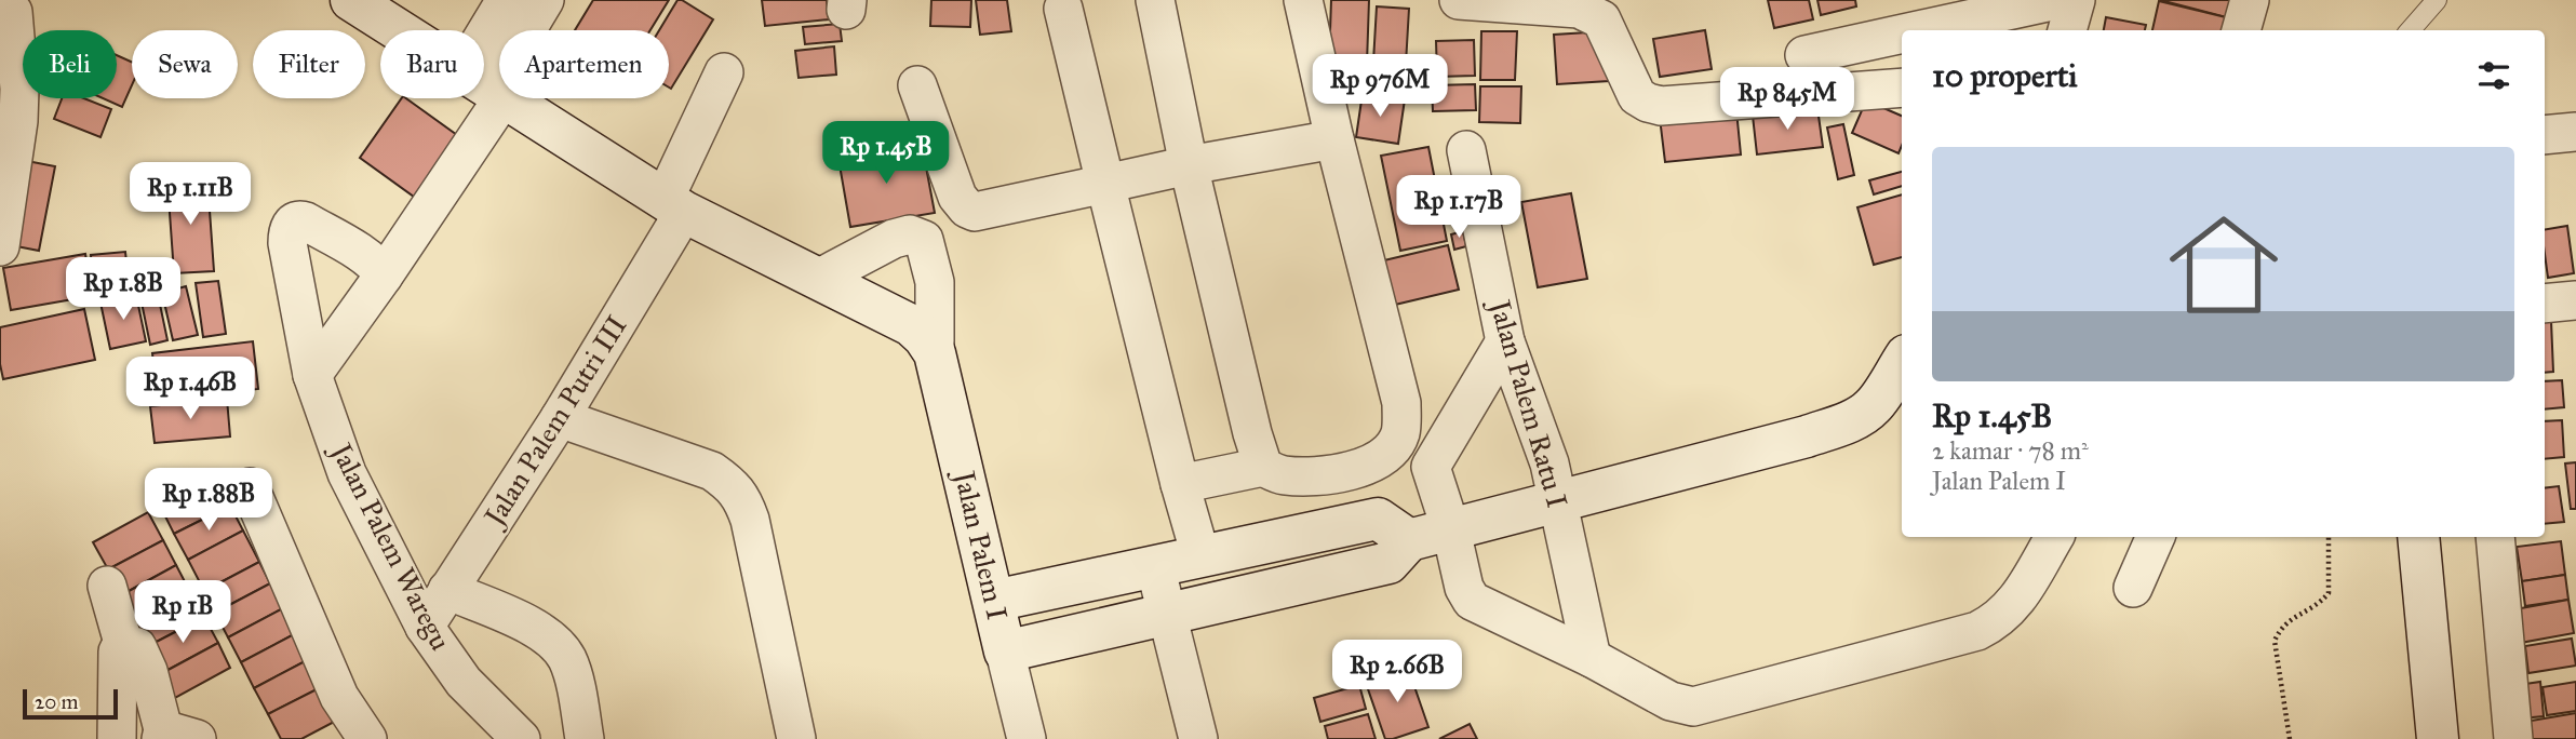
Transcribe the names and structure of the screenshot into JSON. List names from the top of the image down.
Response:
{
  "streets": {
    "street": [
      "Jalan Palem Ratu I",
      "Jalan Palem Putri III",
      "Jalan Palem I",
      "Jalan Palem Waregu"
    ]
  },
  "crossings": [
    ["Jalan Palem Putri III", "Jalan Palem I"],
    ["Jalan Palem Putri III", "Jalan Palem Waregu"]
  ],
  "scale_bar": "20 m",
  "page": {
    "chip": [
      "Beli",
      "Sewa",
      "Filter",
      "Baru",
      "Apartemen"
    ],
    "heading": "10 properti",
    "price": [
      "Rp 976M",
      "Rp 845M",
      "Rp 1.45B",
      "Rp 1.11B",
      "Rp 1.17B",
      "Rp 1.8B",
      "Rp 1.46B",
      "Rp 1.88B",
      "Rp 1B",
      "Rp 2.66B"
    ],
    "list": [
      {
        "name": "Rp 1.45B",
        "note": "2 kamar · 78 m² · Jalan Palem I"
      }
    ],
    "scale": "20 m"
  }
}
